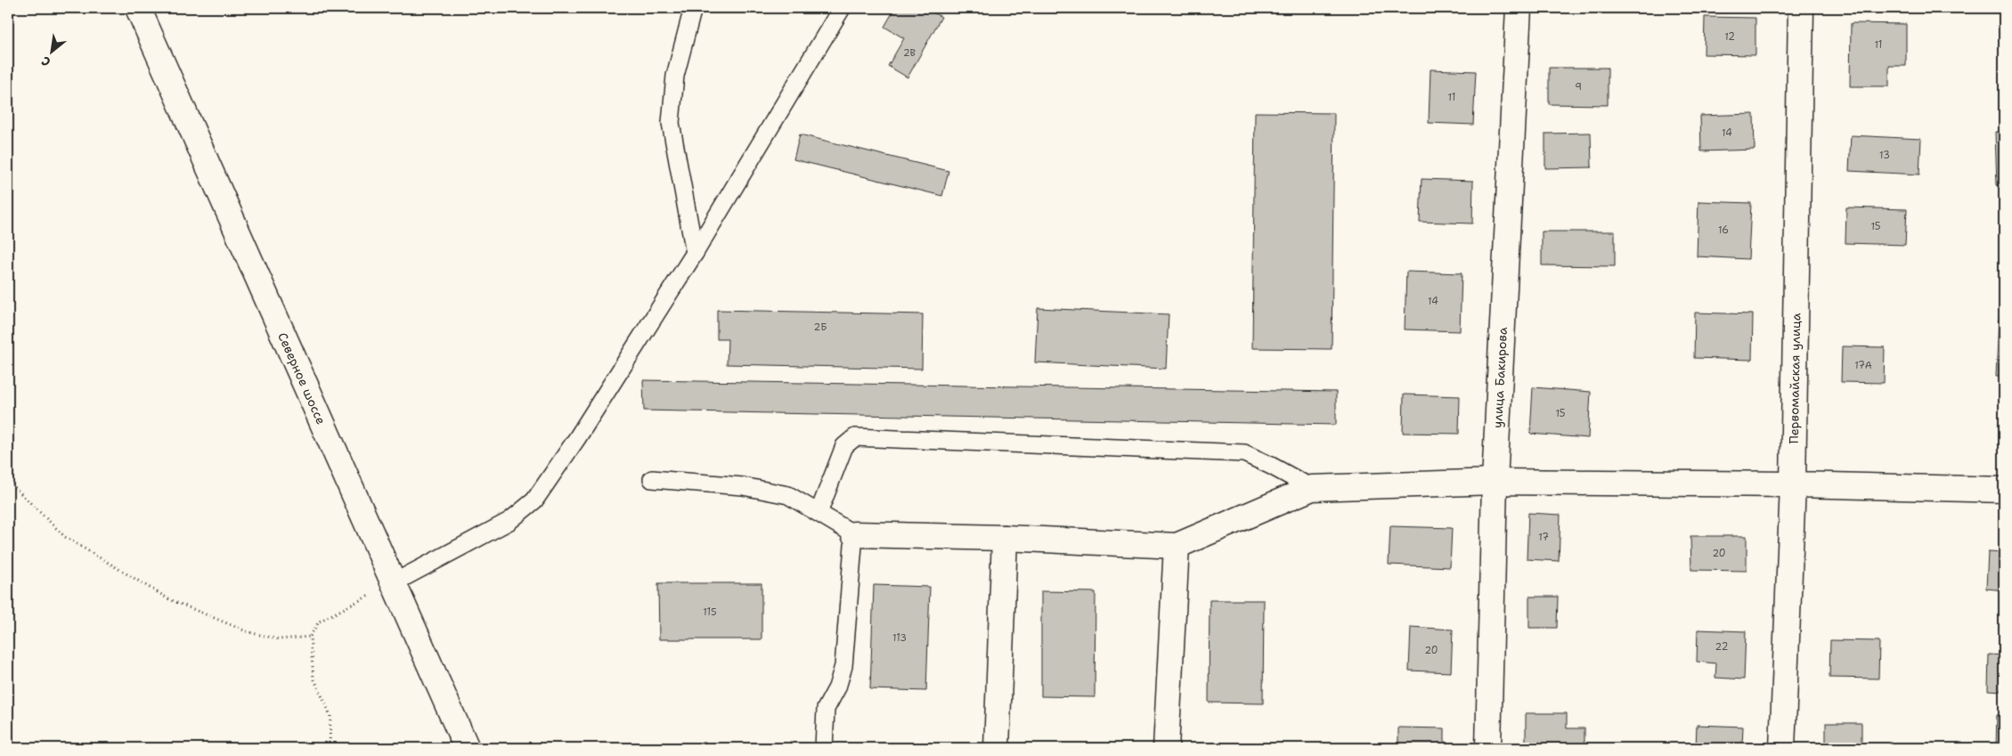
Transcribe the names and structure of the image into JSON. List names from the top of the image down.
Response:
{
  "streets": {
    "street": ["улица Бакирова", "Северное шоссе", "Первомайская улица"]
  },
  "house_numbers": [
    "12",
    "11",
    "2В",
    "9",
    "11",
    "14",
    "13",
    "15",
    "16",
    "14",
    "2Б",
    "17А",
    "15",
    "17",
    "20",
    "115",
    "113",
    "22",
    "20"
  ],
  "north": "bottom left"
}
